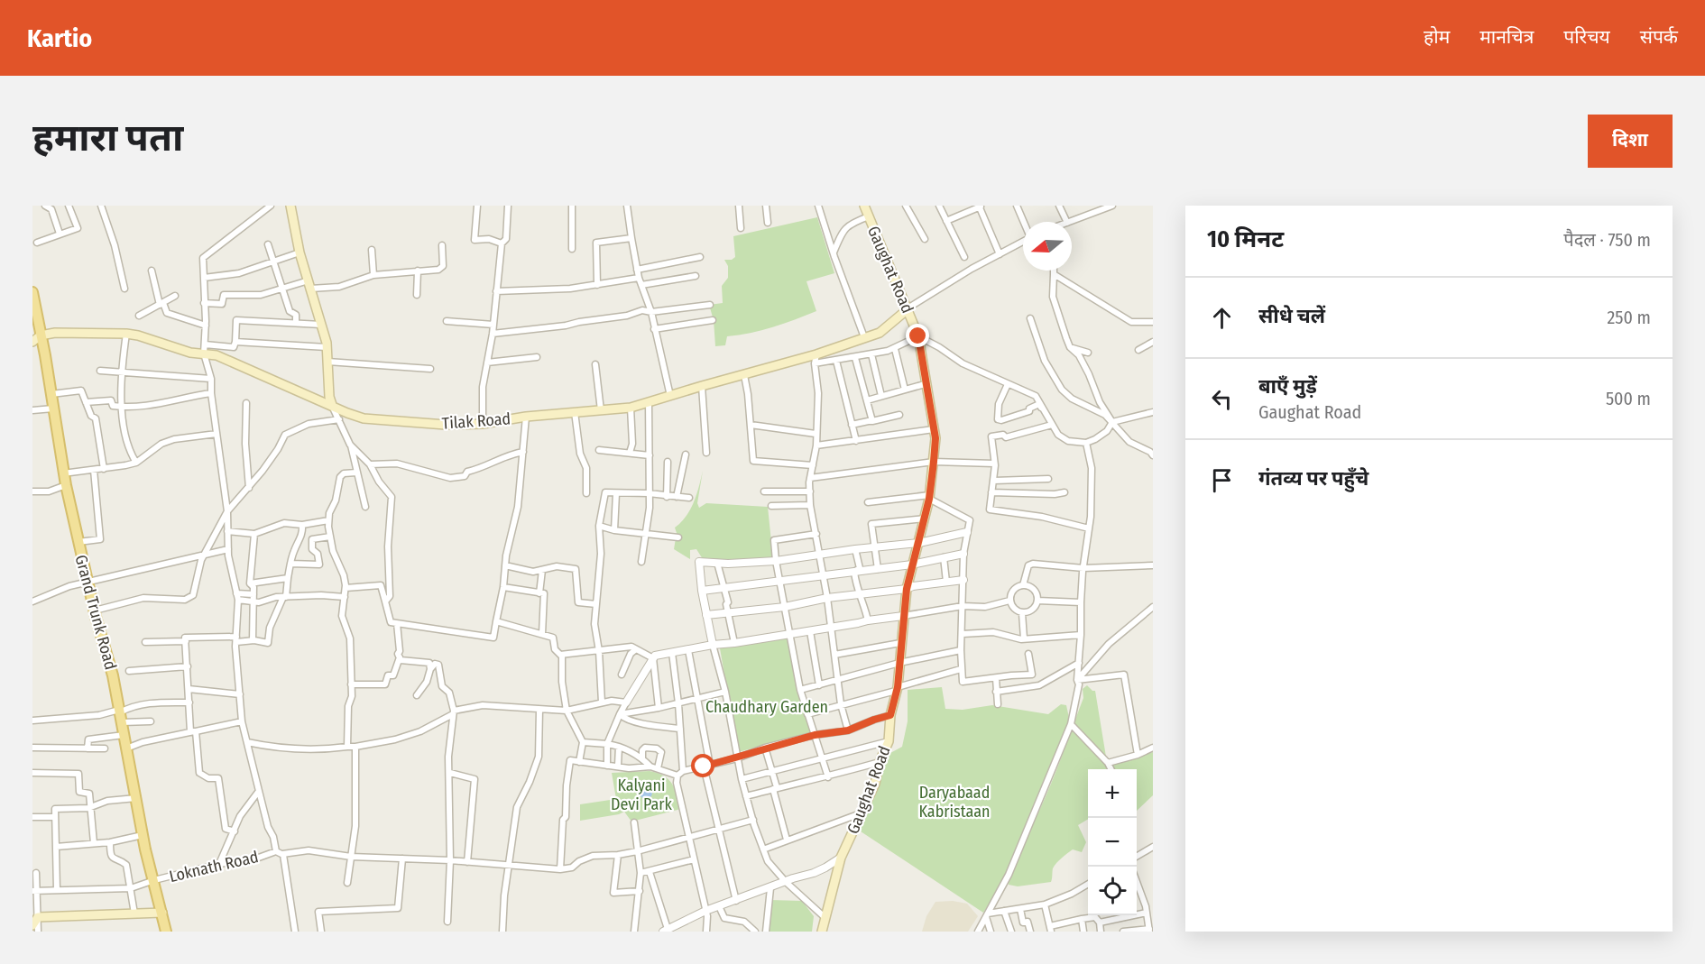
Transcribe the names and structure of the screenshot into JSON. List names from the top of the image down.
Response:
{
  "streets": {
    "main road": ["Gaughat Road", "Tilak Road", "Grand Trunk Road"],
    "street": ["Loknath Road"]
  },
  "crossings": [
    ["Gaughat Road", "Tilak Road"],
    ["Tilak Road", "Grand Trunk Road"],
    ["Grand Trunk Road", "Loknath Road"]
  ],
  "parks": ["Chaudhary Garden", "Kalyani Devi Park", "Daryabaad Kabristaan"],
  "north": "left",
  "page": {
    "header": "Kartio",
    "nav": [
      "होम",
      "मानचित्र",
      "परिचय",
      "संपर्क"
    ],
    "buttons": "दिशा",
    "title": "हमारा पता",
    "heading": ["10 मिनट", "पैदल · 750 m"],
    "list": [
      ["सीधे चलें", "250 m"],
      ["बाएँ मुड़ें", "Gaughat Road", "500 m"],
      "गंतव्य पर पहुँचे"
    ],
    "map_buttons": ["+", "−"]
  }
}
